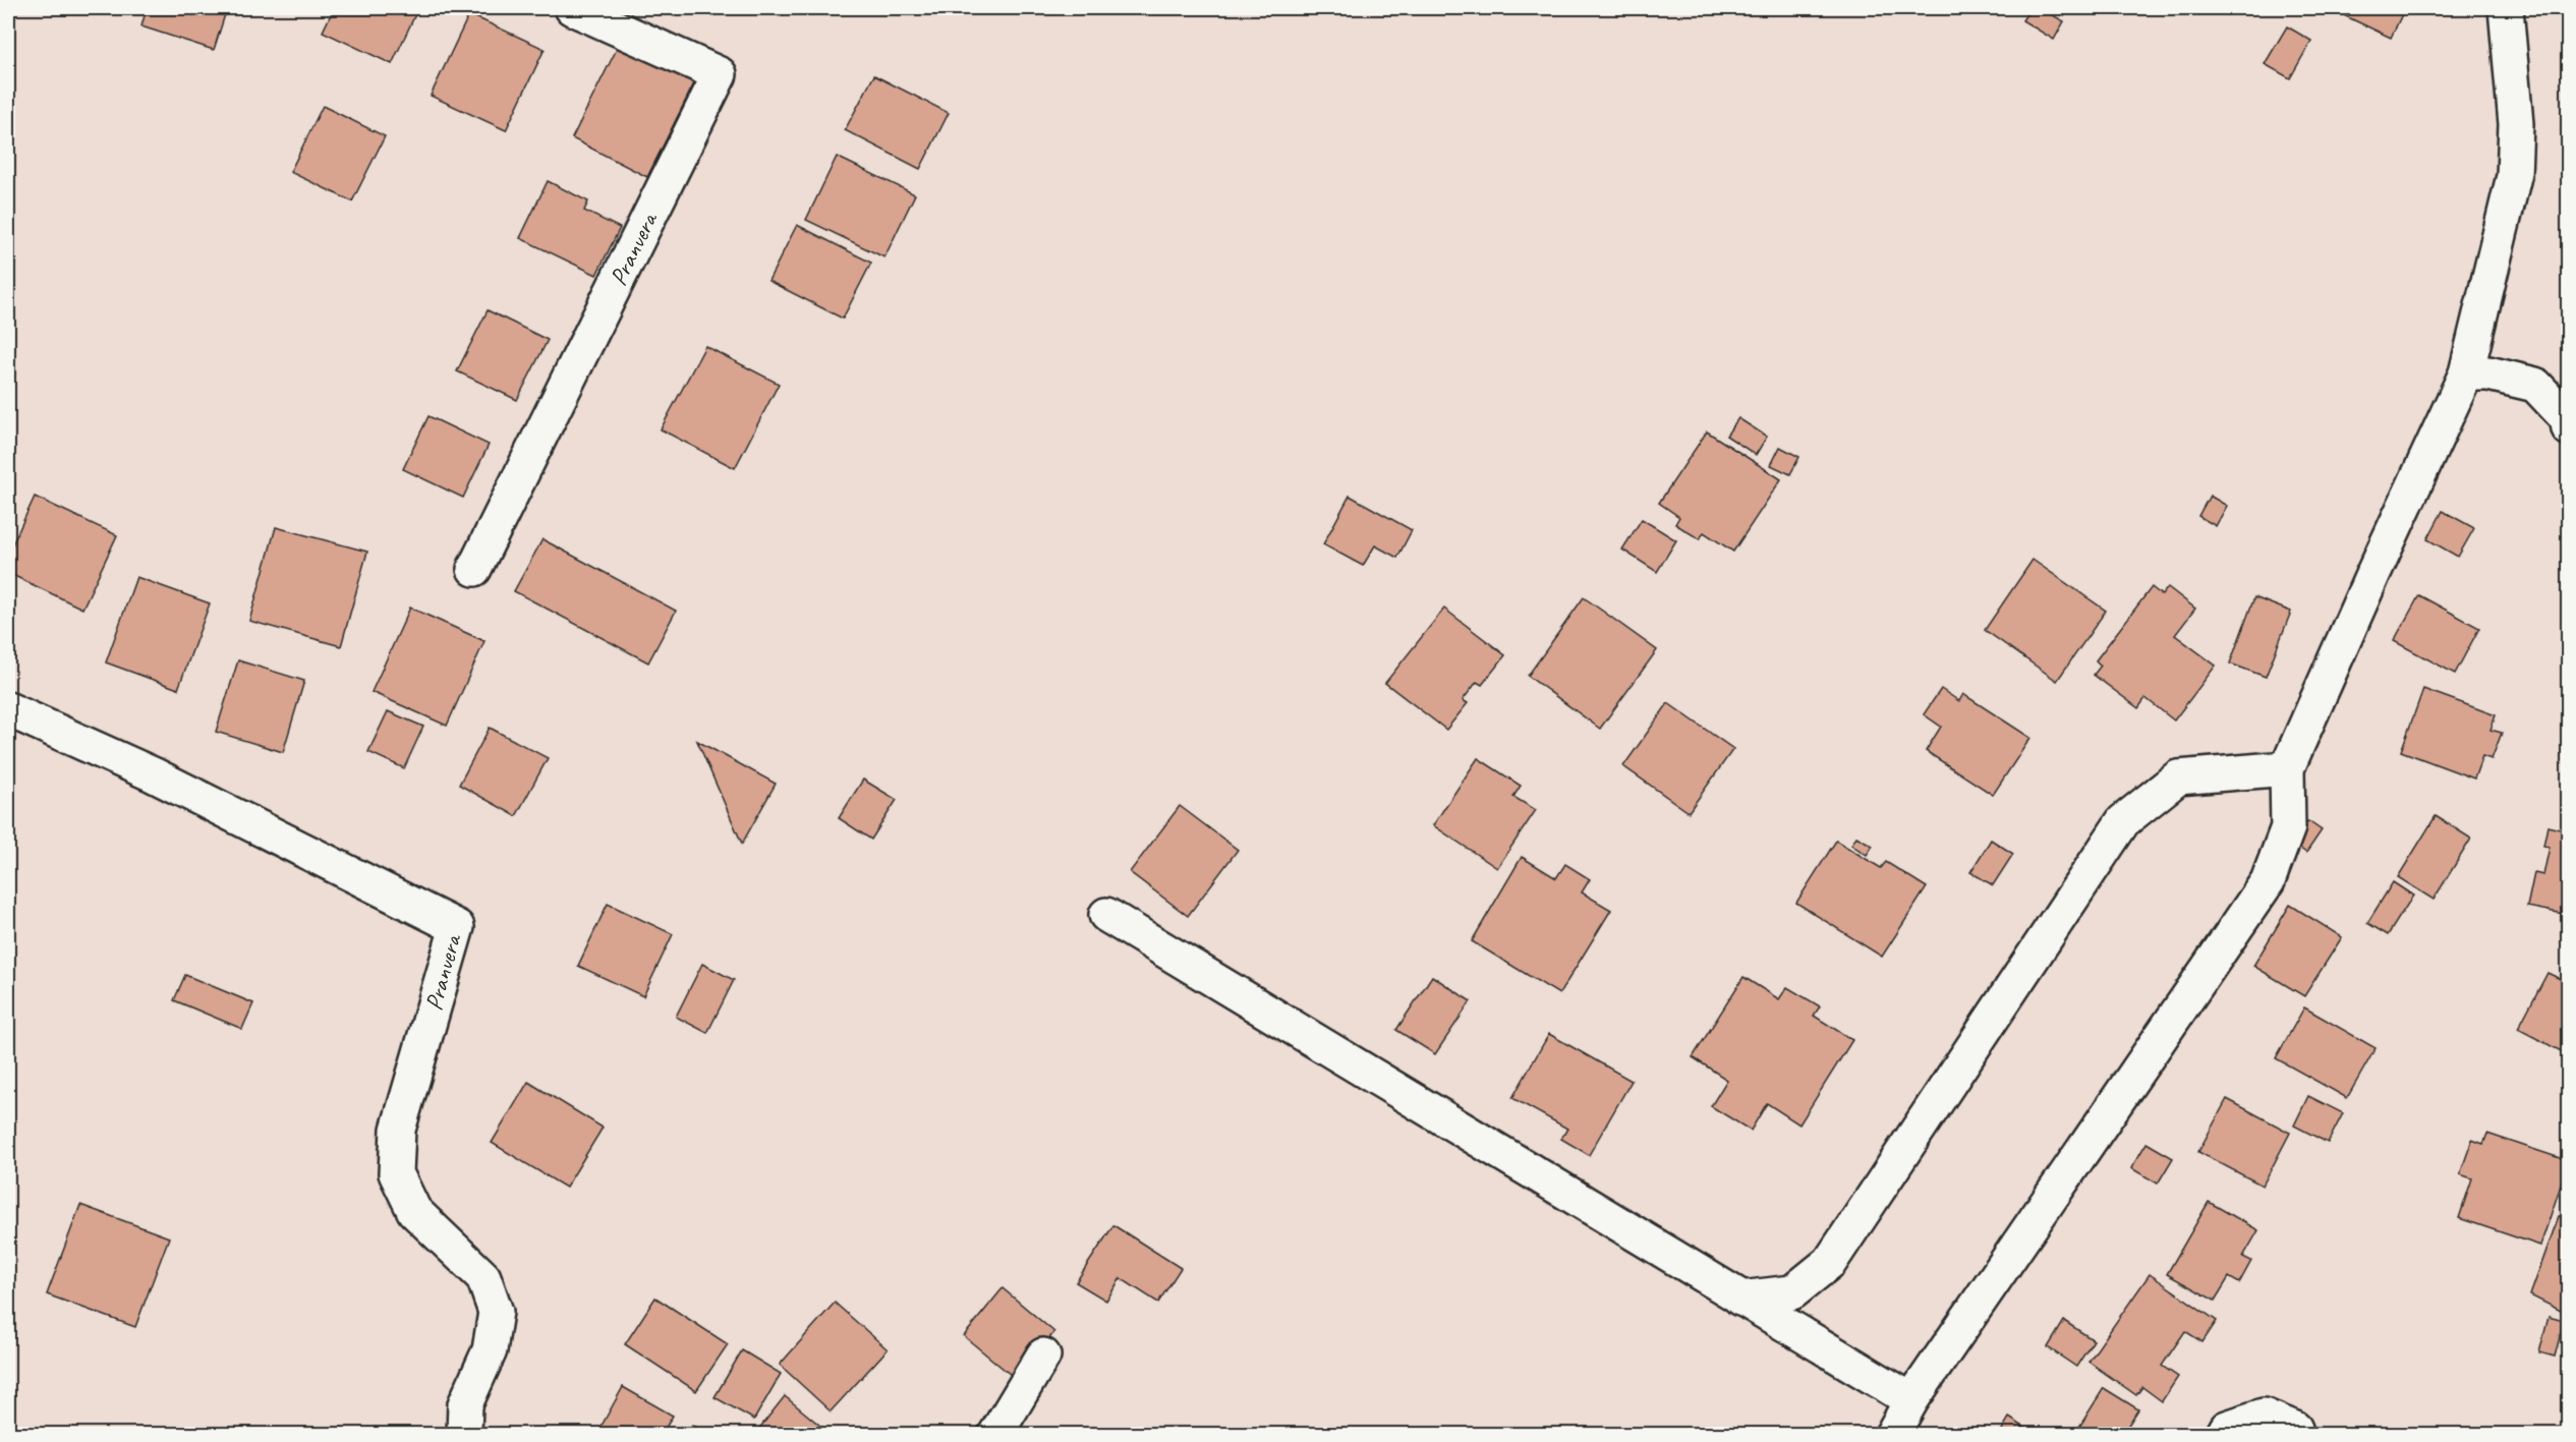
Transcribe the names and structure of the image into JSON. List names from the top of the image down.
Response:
{
  "streets": {
    "street": ["Pranvera"]
  }
}
